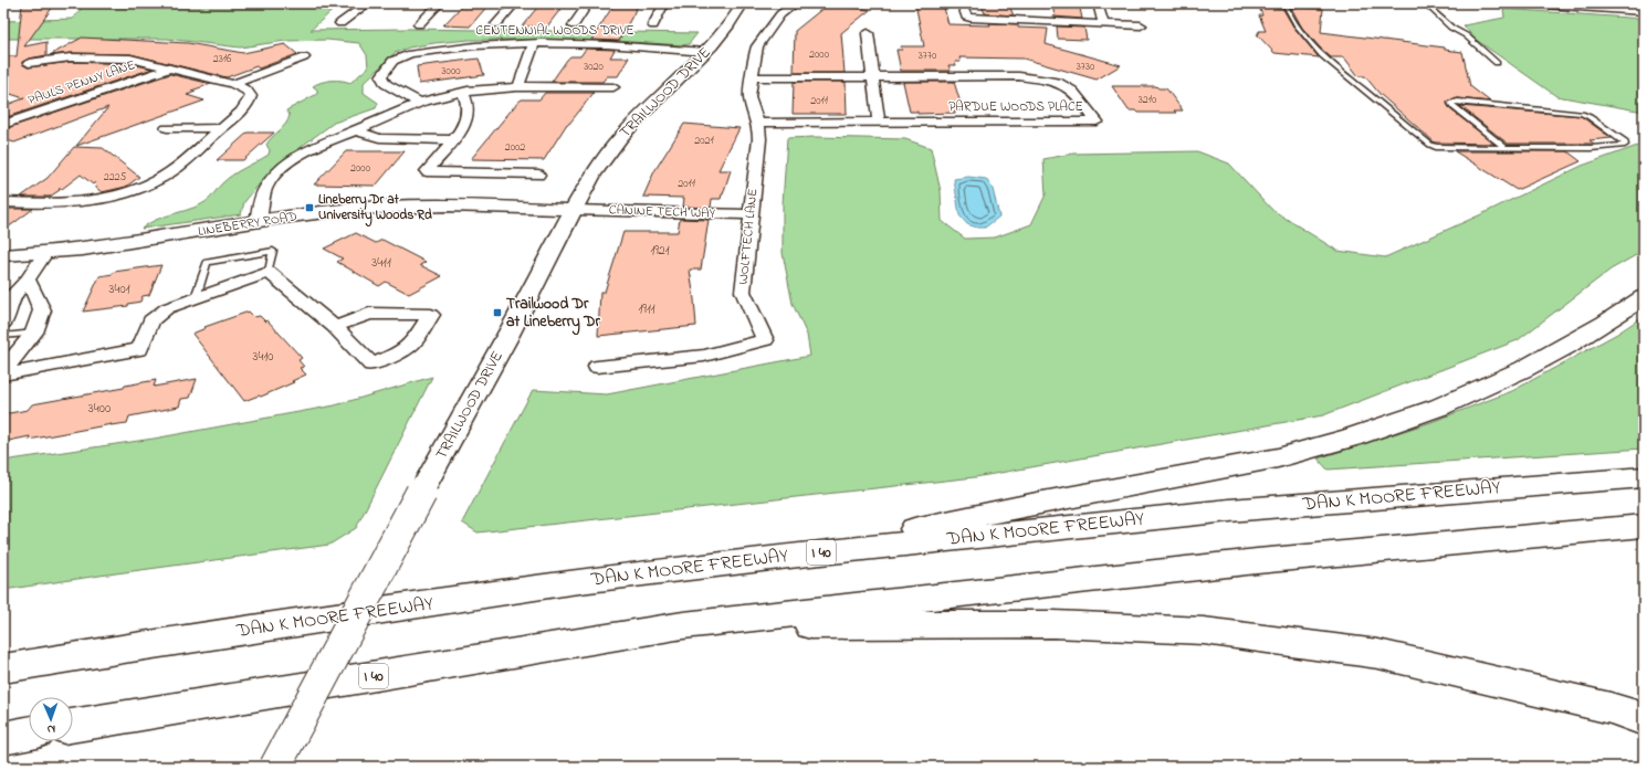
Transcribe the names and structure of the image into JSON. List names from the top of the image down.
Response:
{
  "streets": {
    "main road": ["DAN K MOORE FREEWAY", "I 40"],
    "street": [
      "CENTENNIAL WOODS DRIVE",
      "PAULS PENNY LANE",
      "TRAILWOOD DRIVE",
      "PARDUE WOODS PLACE",
      "CANINE TECH WAY",
      "LINEBERRY ROAD",
      "WOLFTECH LANE"
    ]
  },
  "crossings": [
    ["CENTENNIAL WOODS DRIVE", "TRAILWOOD DRIVE"],
    ["TRAILWOOD DRIVE", "CANINE TECH WAY"],
    ["TRAILWOOD DRIVE", "LINEBERRY ROAD"],
    ["PARDUE WOODS PLACE", "WOLFTECH LANE"],
    ["CANINE TECH WAY", "LINEBERRY ROAD"],
    ["CANINE TECH WAY", "WOLFTECH LANE"]
  ],
  "places": {
    "transit": ["Lineberry Dr at University Woods Rd", "Trailwood Dr at Lineberry Dr"]
  },
  "house_numbers": [
    "2000",
    "3770",
    "2316",
    "3020",
    "3730",
    "3000",
    "3210",
    "2011",
    "2021",
    "2002",
    "2000",
    "2225",
    "2011",
    "1921",
    "3411",
    "3401",
    "1911",
    "3410",
    "3400"
  ],
  "north": "bottom"
}
